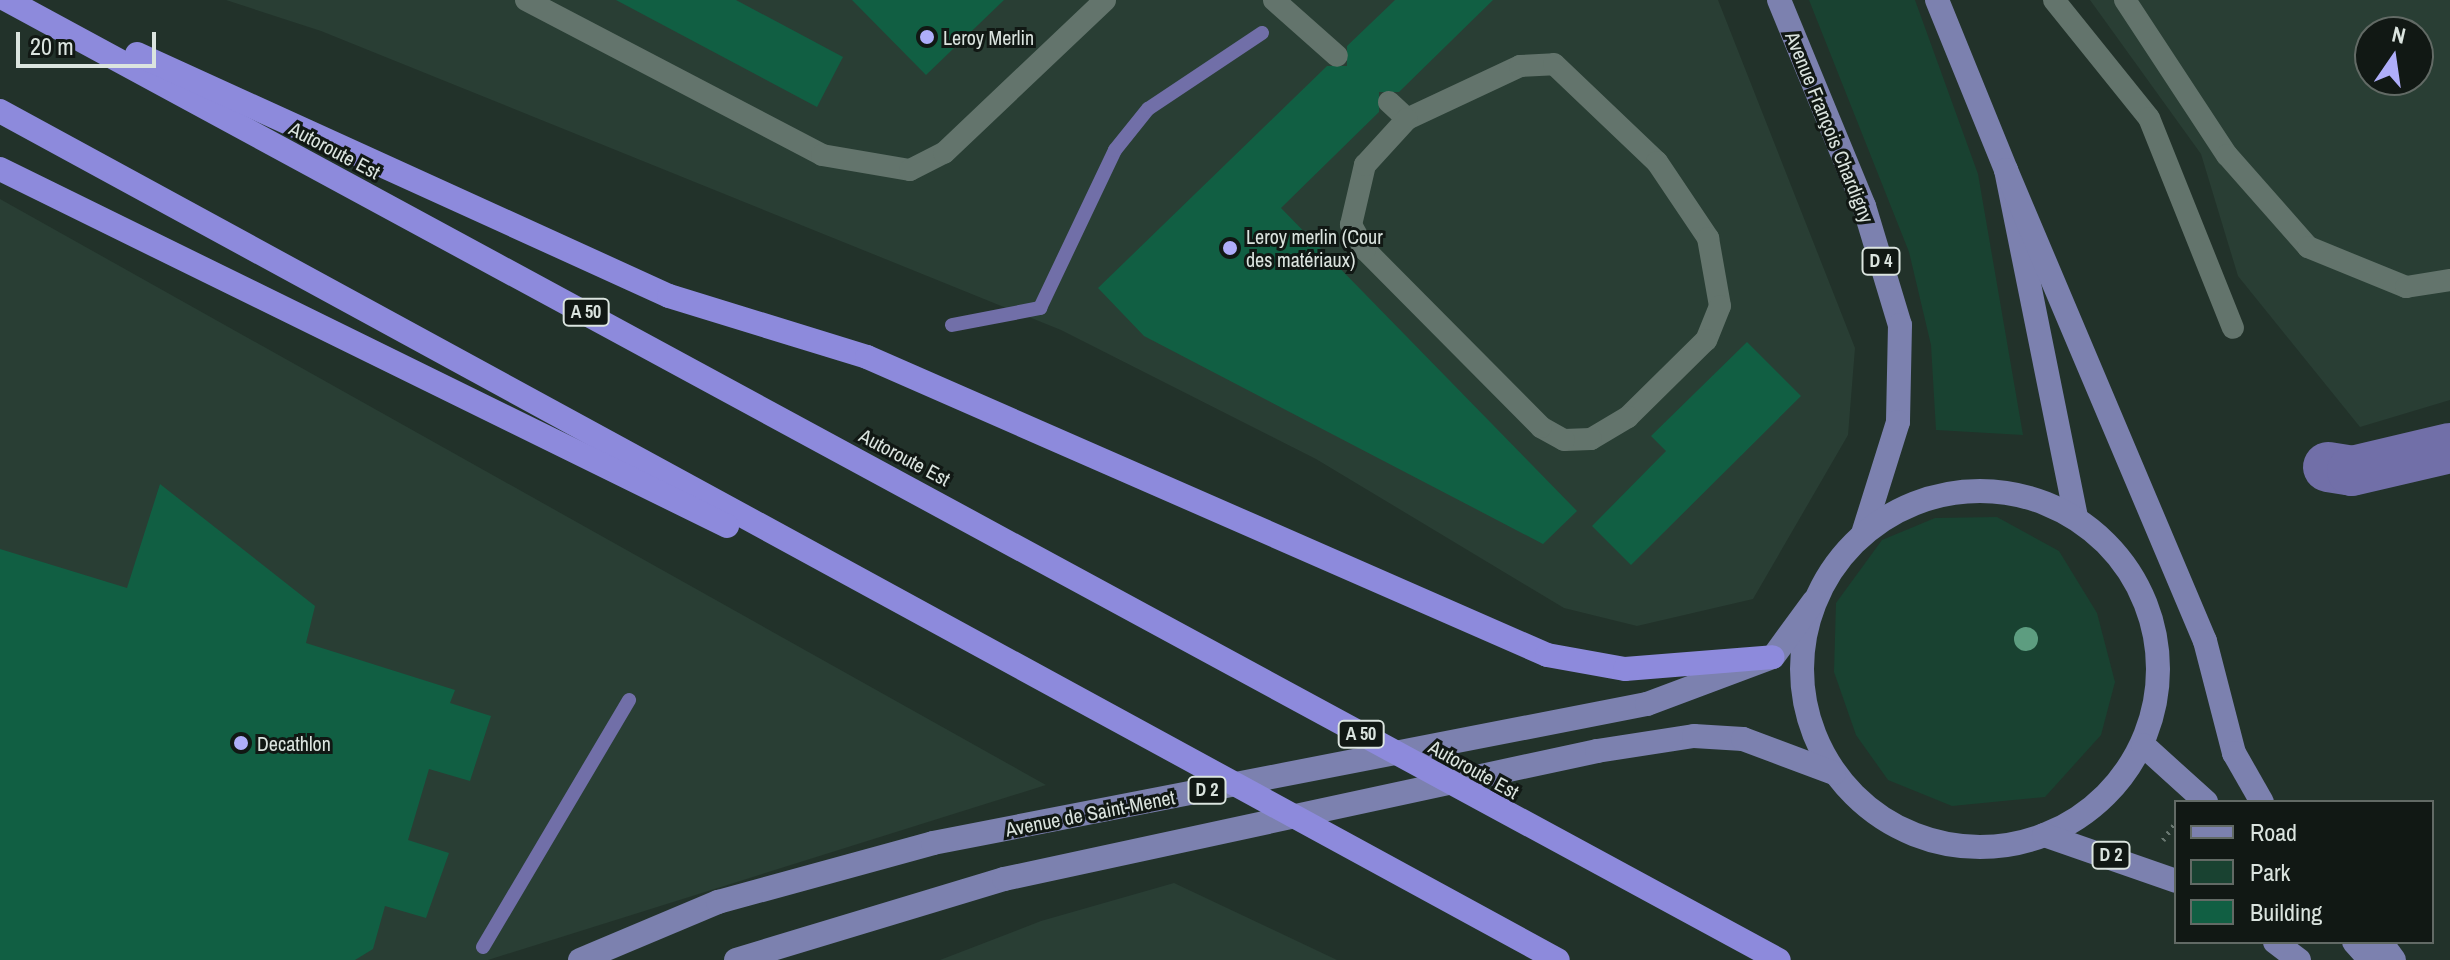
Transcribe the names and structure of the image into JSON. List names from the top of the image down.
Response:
{
  "streets": {
    "highway": ["Autoroute Est", "A 50"],
    "main road": [
      "Avenue François Chardigny",
      "D 4",
      "D 2",
      "Avenue de Saint-Menet"
    ]
  },
  "places": ["Leroy Merlin", "Leroy merlin (Cour des matériaux)", "Decathlon"],
  "legend": ["Road", "Park", "Building"],
  "scale_bar": "20 m",
  "north": "top"
}
